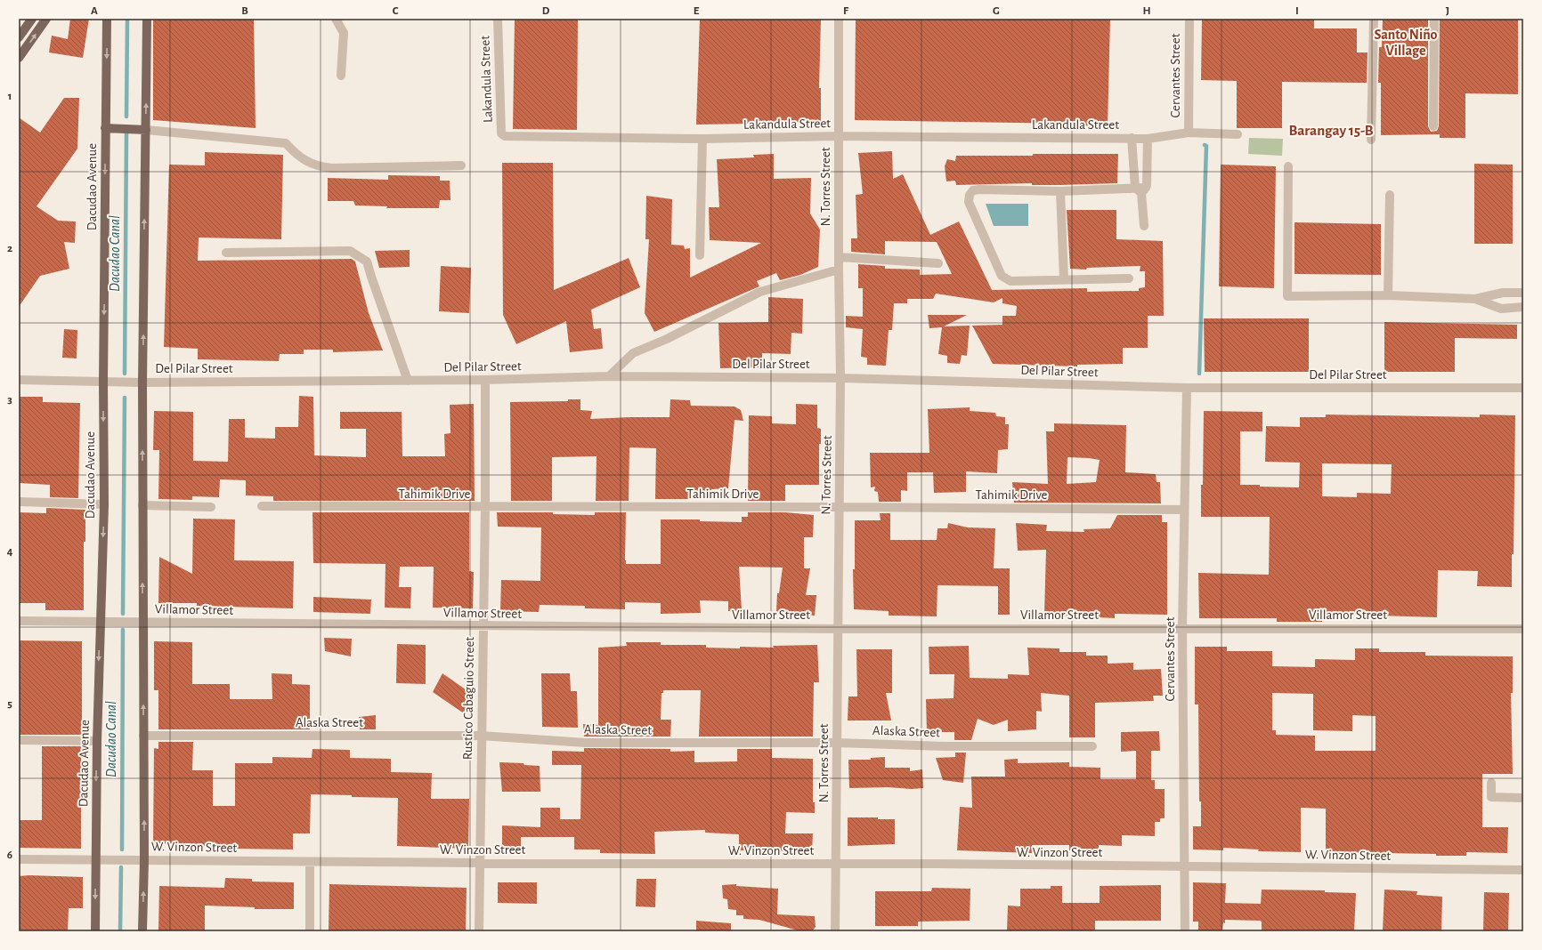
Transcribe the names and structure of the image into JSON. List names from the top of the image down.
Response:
{
  "streets": {
    "main road": ["Dacudao Avenue"],
    "street": [
      "Cervantes Street",
      "Lakandula Street",
      "N. Torres Street",
      "Del Pilar Street",
      "Tahimik Drive",
      "Villamor Street",
      "Rustico Cabaguio Street",
      "Alaska Street",
      "W. Vinzon Street"
    ]
  },
  "crossings": [
    ["Cervantes Street", "Lakandula Street"],
    ["Cervantes Street", "Del Pilar Street"],
    ["Cervantes Street", "Tahimik Drive"],
    ["Cervantes Street", "Villamor Street"],
    ["Cervantes Street", "W. Vinzon Street"],
    ["Lakandula Street", "N. Torres Street"],
    ["Dacudao Avenue", "Del Pilar Street"],
    ["Dacudao Avenue", "Villamor Street"],
    ["Dacudao Avenue", "W. Vinzon Street"],
    ["N. Torres Street", "Del Pilar Street"],
    ["N. Torres Street", "Tahimik Drive"],
    ["N. Torres Street", "Villamor Street"],
    ["N. Torres Street", "Alaska Street"],
    ["N. Torres Street", "W. Vinzon Street"],
    ["Del Pilar Street", "Rustico Cabaguio Street"],
    ["Tahimik Drive", "Rustico Cabaguio Street"],
    ["Villamor Street", "Rustico Cabaguio Street"],
    ["Rustico Cabaguio Street", "Alaska Street"],
    ["Rustico Cabaguio Street", "W. Vinzon Street"]
  ],
  "districts": ["Santo Niño Village", "Barangay 15-B"],
  "water": ["Dacudao Canal"],
  "grid": {
    "columns": [
      "A",
      "B",
      "C",
      "D",
      "E",
      "F",
      "G",
      "H",
      "I",
      "J"
    ],
    "rows": [
      "1",
      "2",
      "3",
      "4",
      "5",
      "6"
    ]
  }
}
